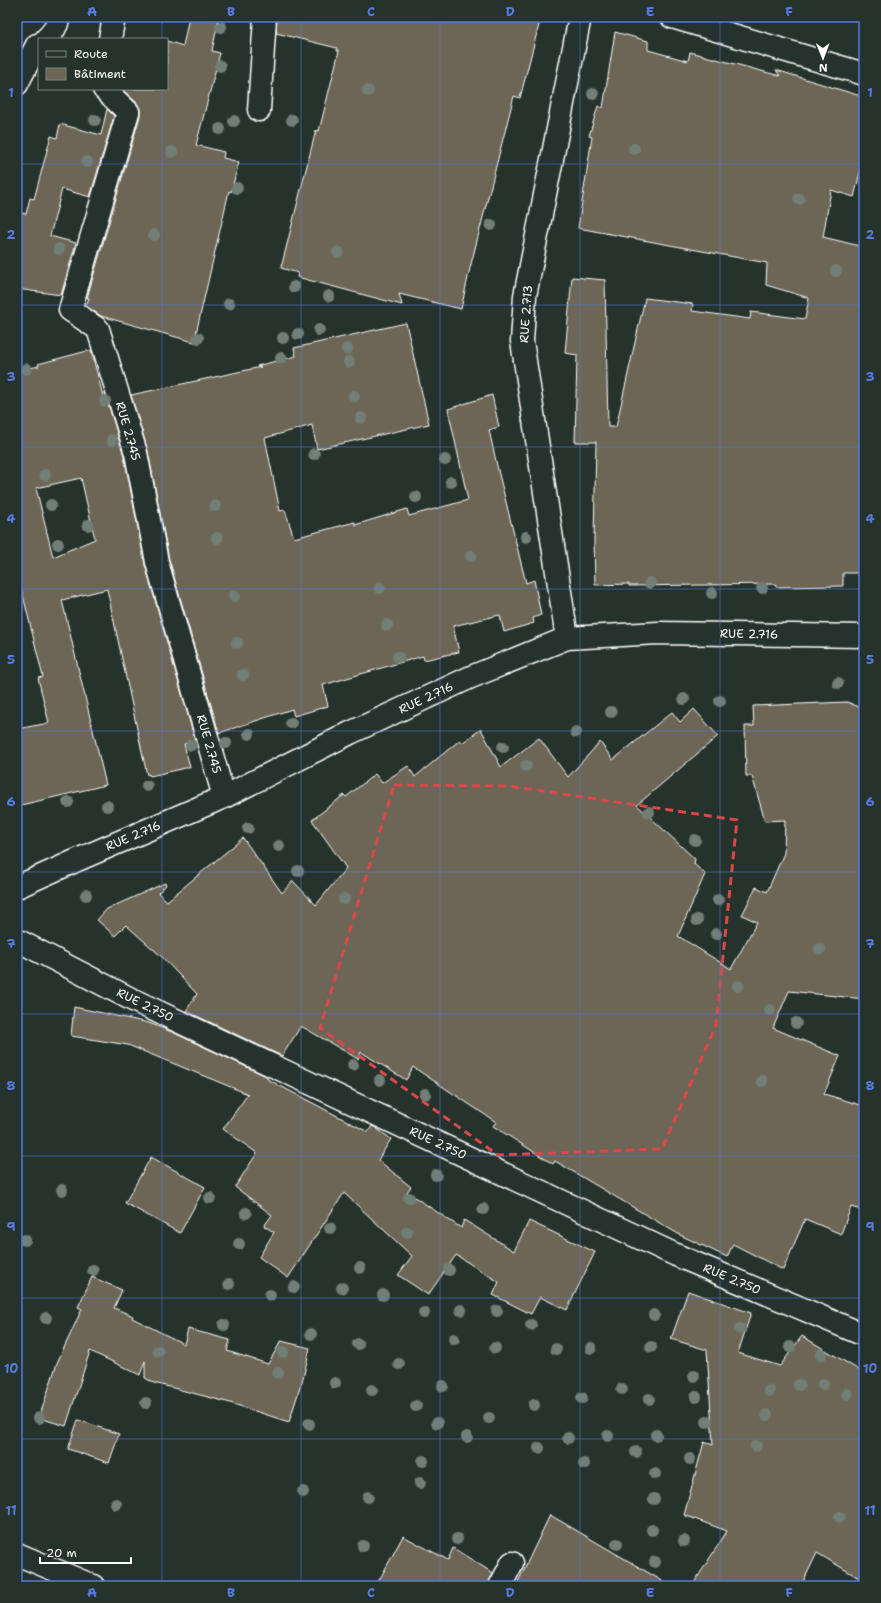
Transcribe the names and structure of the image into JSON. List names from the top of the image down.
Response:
{
  "streets": {
    "street": [
      "RUE 2.713",
      "RUE 2.745",
      "RUE 2.716",
      "RUE 2.750"
    ]
  },
  "crossings": [
    ["RUE 2.713", "RUE 2.716"],
    ["RUE 2.745", "RUE 2.716"]
  ],
  "legend": ["Route", "Bâtiment"],
  "scale_bar": "20 m",
  "north": "bottom",
  "grid": {
    "columns": [
      "A",
      "B",
      "C",
      "D",
      "E",
      "F"
    ],
    "rows": [
      "1",
      "2",
      "3",
      "4",
      "5",
      "6",
      "7",
      "8",
      "9",
      "10",
      "11"
    ]
  }
}
